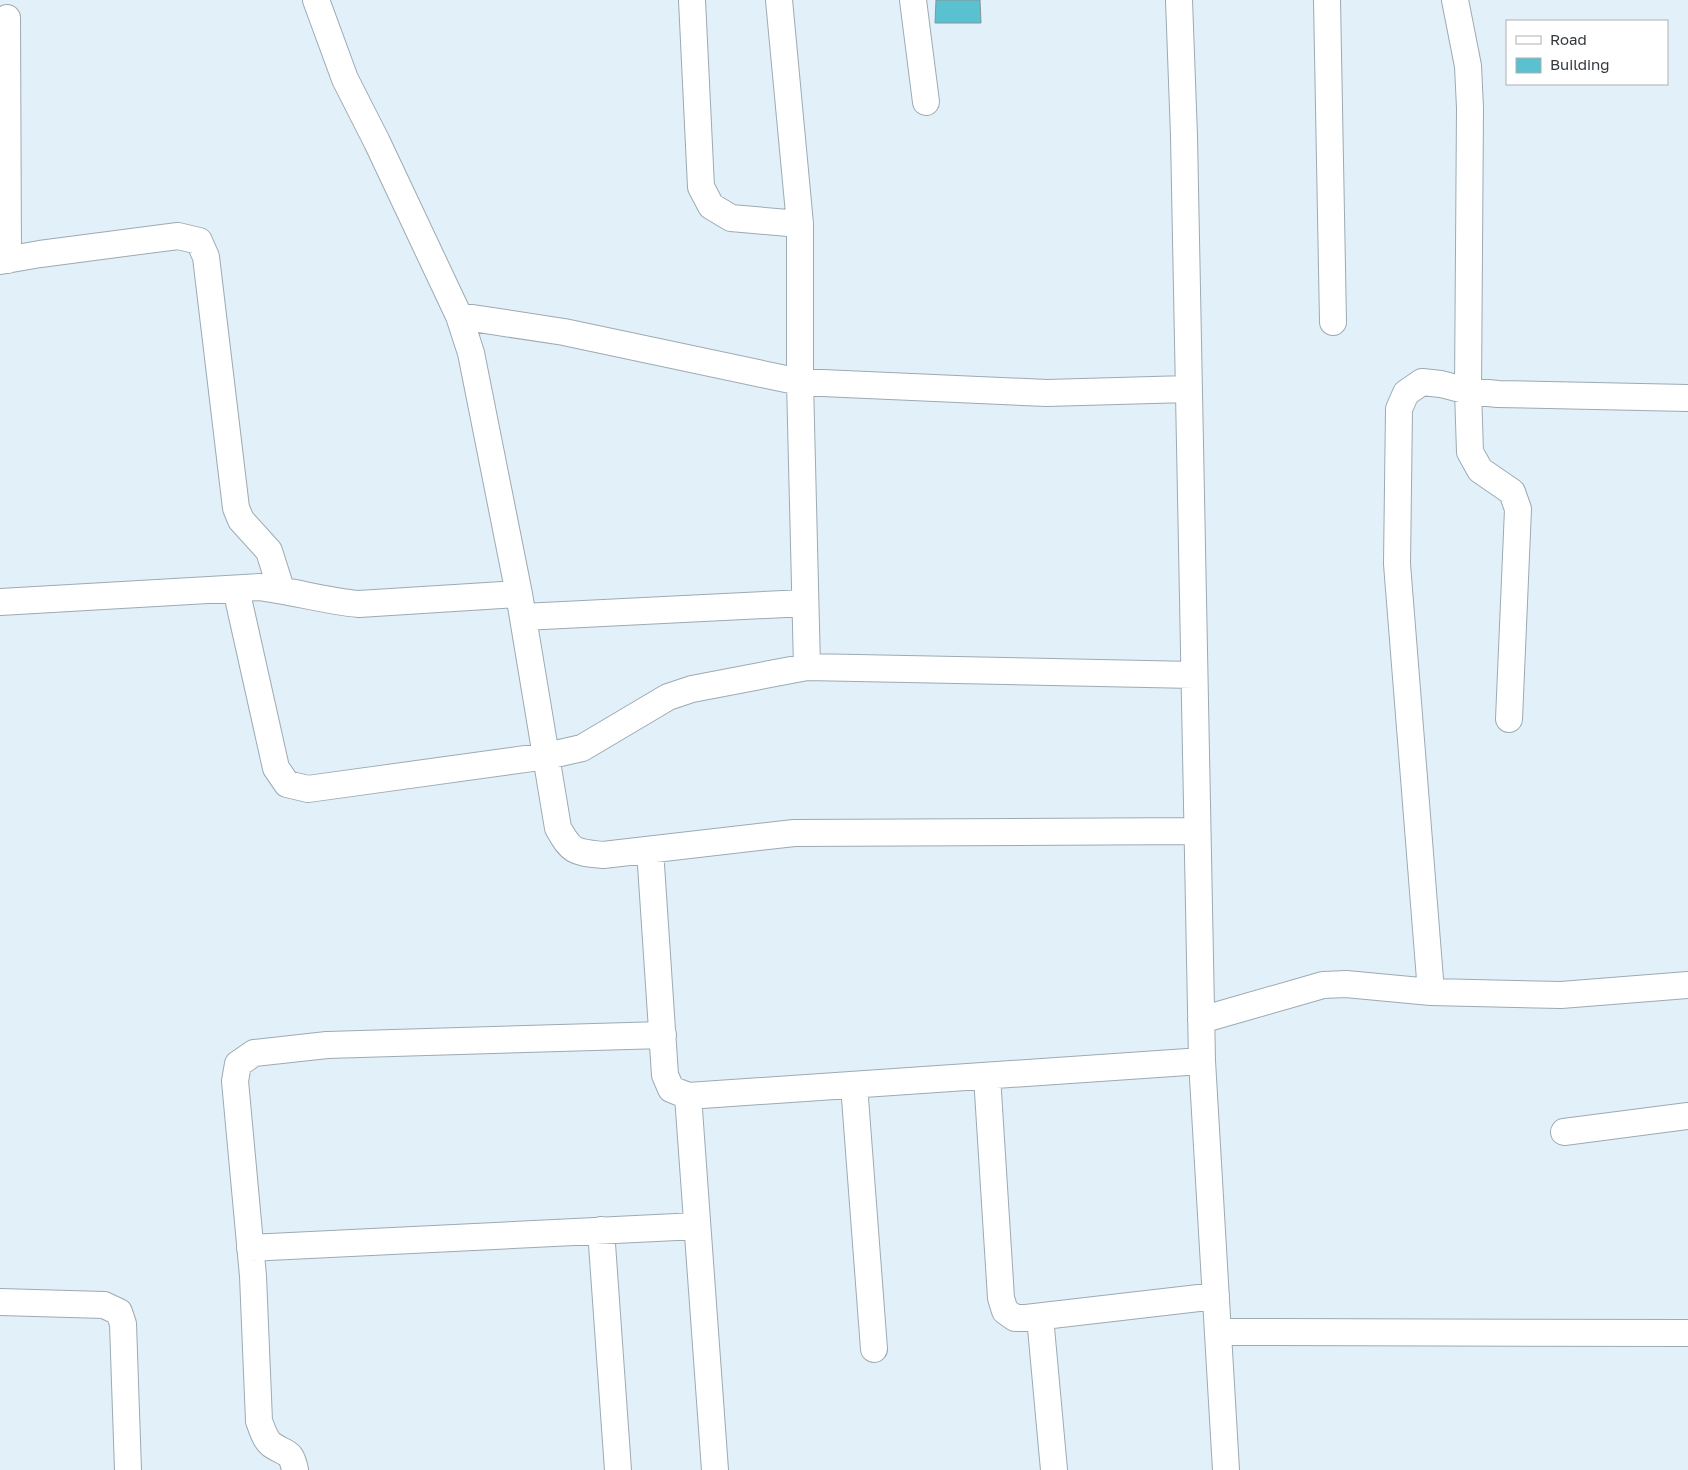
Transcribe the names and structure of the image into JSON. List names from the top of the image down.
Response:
{
  "legend": ["Road", "Building"]
}
